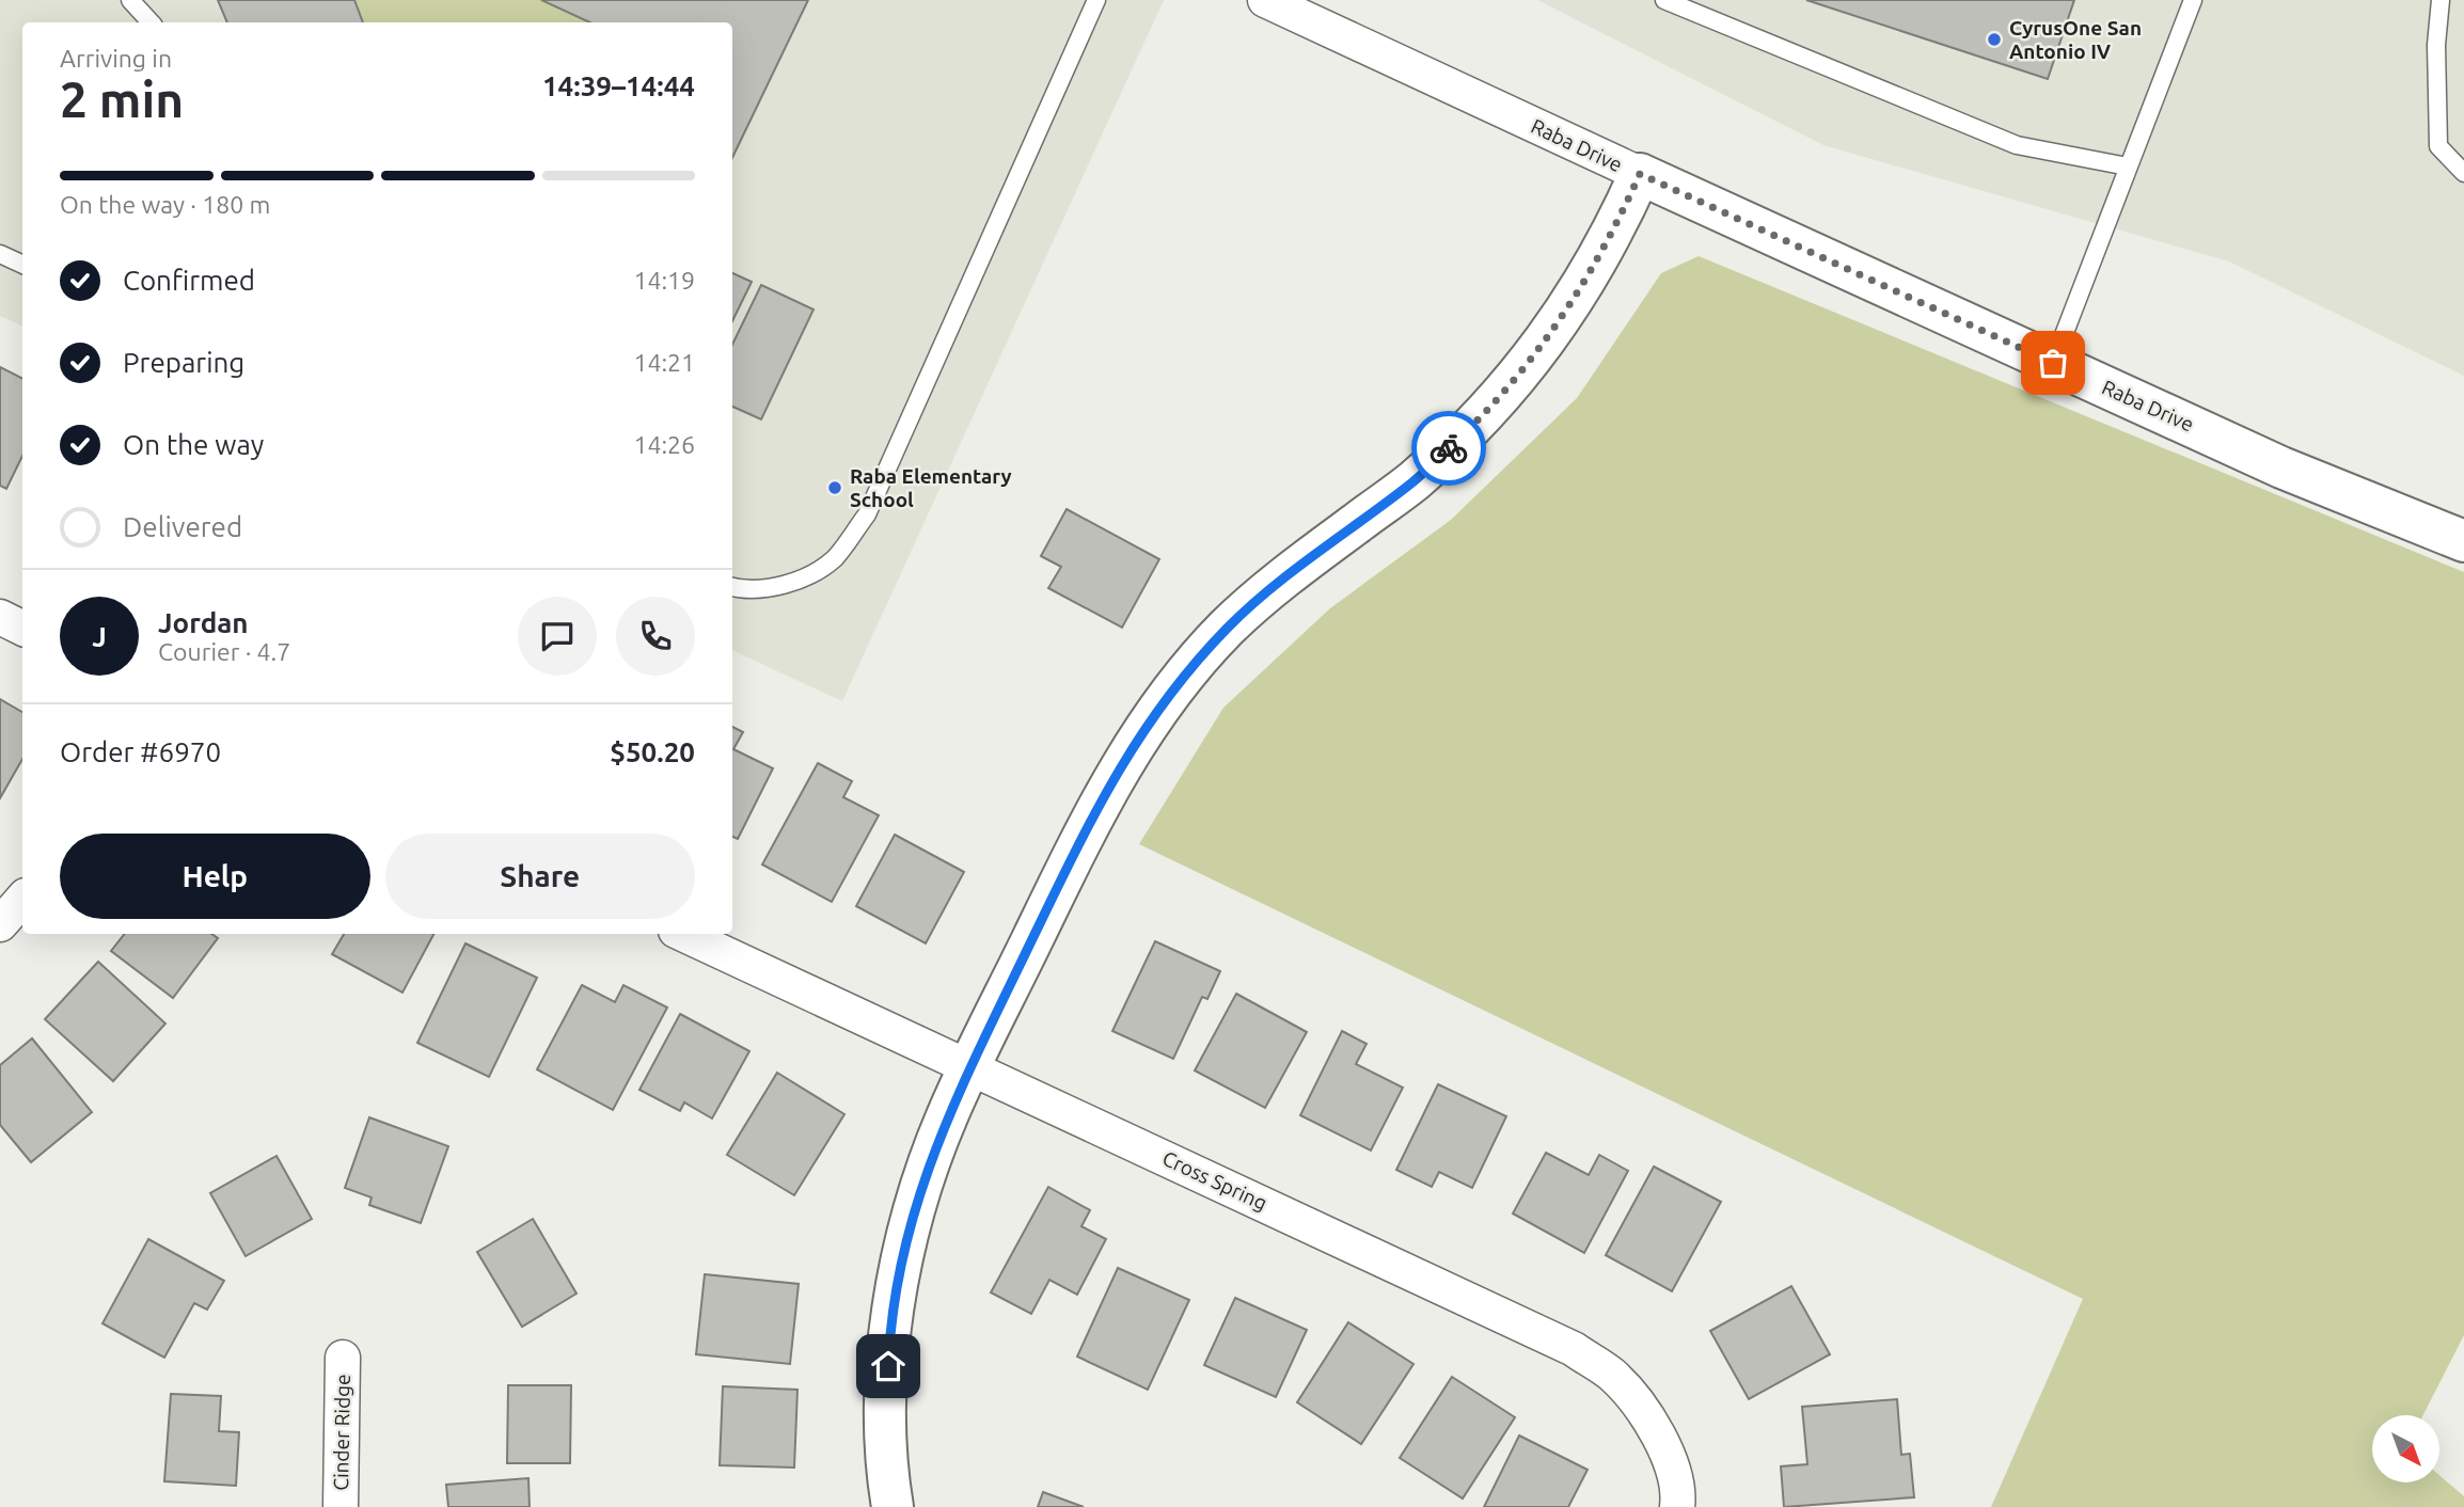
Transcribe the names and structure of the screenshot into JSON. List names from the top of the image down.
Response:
{
  "streets": {
    "street": ["Raba Drive", "Cross Spring", "Cinder Ridge"]
  },
  "places": ["CyrusOne San Antonio IV", "Raba Elementary School"],
  "north": "bottom right",
  "page": {
    "heading": ["2 min", "Arriving in", "14:39–14:44"],
    "panel": [
      "Jordan",
      "Courier · 4.7",
      "Order #6970",
      "$50.20"
    ],
    "bar": "On the way · 180 m",
    "list": [
      ["Confirmed", "14:19"],
      ["Preparing", "14:21"],
      ["On the way", "14:26"],
      "Delivered"
    ],
    "round": "J",
    "buttons": ["Help", "Share"]
  }
}
